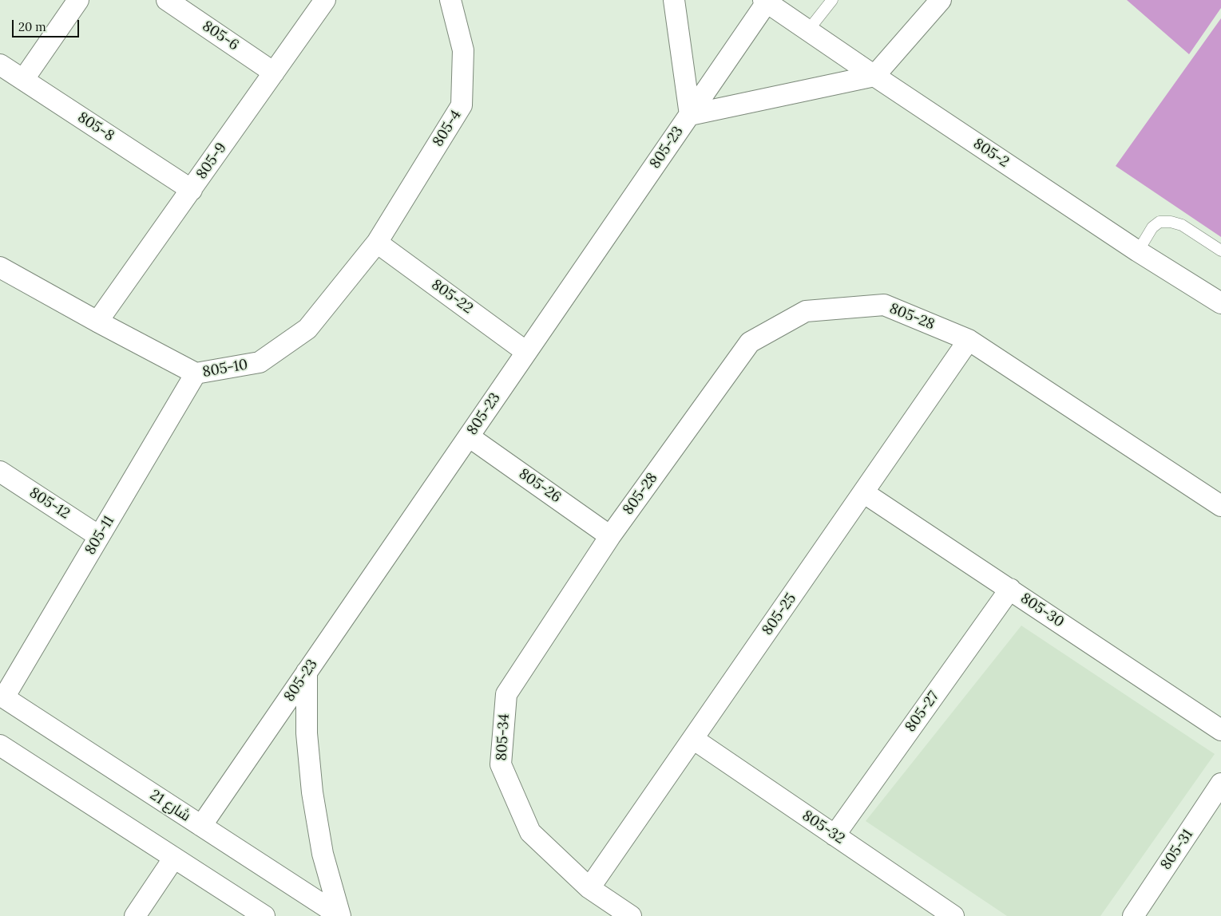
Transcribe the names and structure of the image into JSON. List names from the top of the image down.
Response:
{
  "streets": {
    "street": [
      "805-6",
      "805-8",
      "805-4",
      "805-23",
      "805-2",
      "805-9",
      "805-22",
      "805-28",
      "805-10",
      "805-26",
      "805-12",
      "805-11",
      "805-30",
      "805-25",
      "805-27",
      "805-34",
      "شارع 21",
      "805-32",
      "805-31"
    ]
  },
  "crossings": [
    ["805-6", "805-9"],
    ["805-8", "805-9"],
    ["805-4", "805-22"],
    ["805-4", "805-10"],
    ["805-23", "805-2"],
    ["805-23", "805-22"],
    ["805-23", "805-26"],
    ["805-23", "شارع 21"],
    ["805-9", "805-10"],
    ["805-22", "805-10"],
    ["805-28", "805-26"],
    ["805-28", "805-25"],
    ["805-28", "805-34"],
    ["805-10", "805-11"],
    ["805-26", "805-34"],
    ["805-12", "805-11"],
    ["805-11", "شارع 21"],
    ["805-30", "805-25"],
    ["805-30", "805-27"],
    ["805-25", "805-34"],
    ["805-25", "805-32"],
    ["805-27", "805-32"]
  ],
  "scale_bar": "20 m"
}
